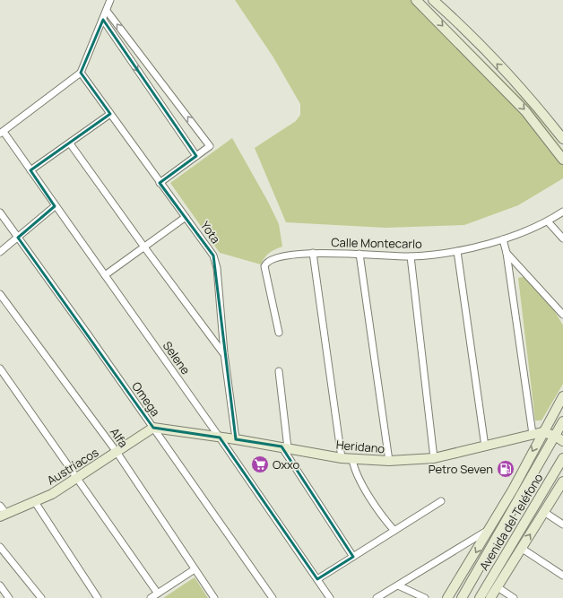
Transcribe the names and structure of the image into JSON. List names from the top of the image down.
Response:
{
  "streets": {
    "street": [
      "Yota",
      "Calle Montecarlo",
      "Selene",
      "Omega",
      "Alfa",
      "Heridano",
      "Austríacos",
      "Avenida del Teléfono"
    ]
  },
  "crossings": [
    ["Yota", "Heridano"],
    ["Selene", "Heridano"],
    ["Omega", "Heridano"],
    ["Omega", "Austríacos"],
    ["Alfa", "Austríacos"],
    ["Heridano", "Austríacos"],
    ["Heridano", "Avenida del Teléfono"]
  ],
  "places": {
    "supermarket": ["Oxxo"],
    "fuel station": ["Petro Seven"]
  }
}
